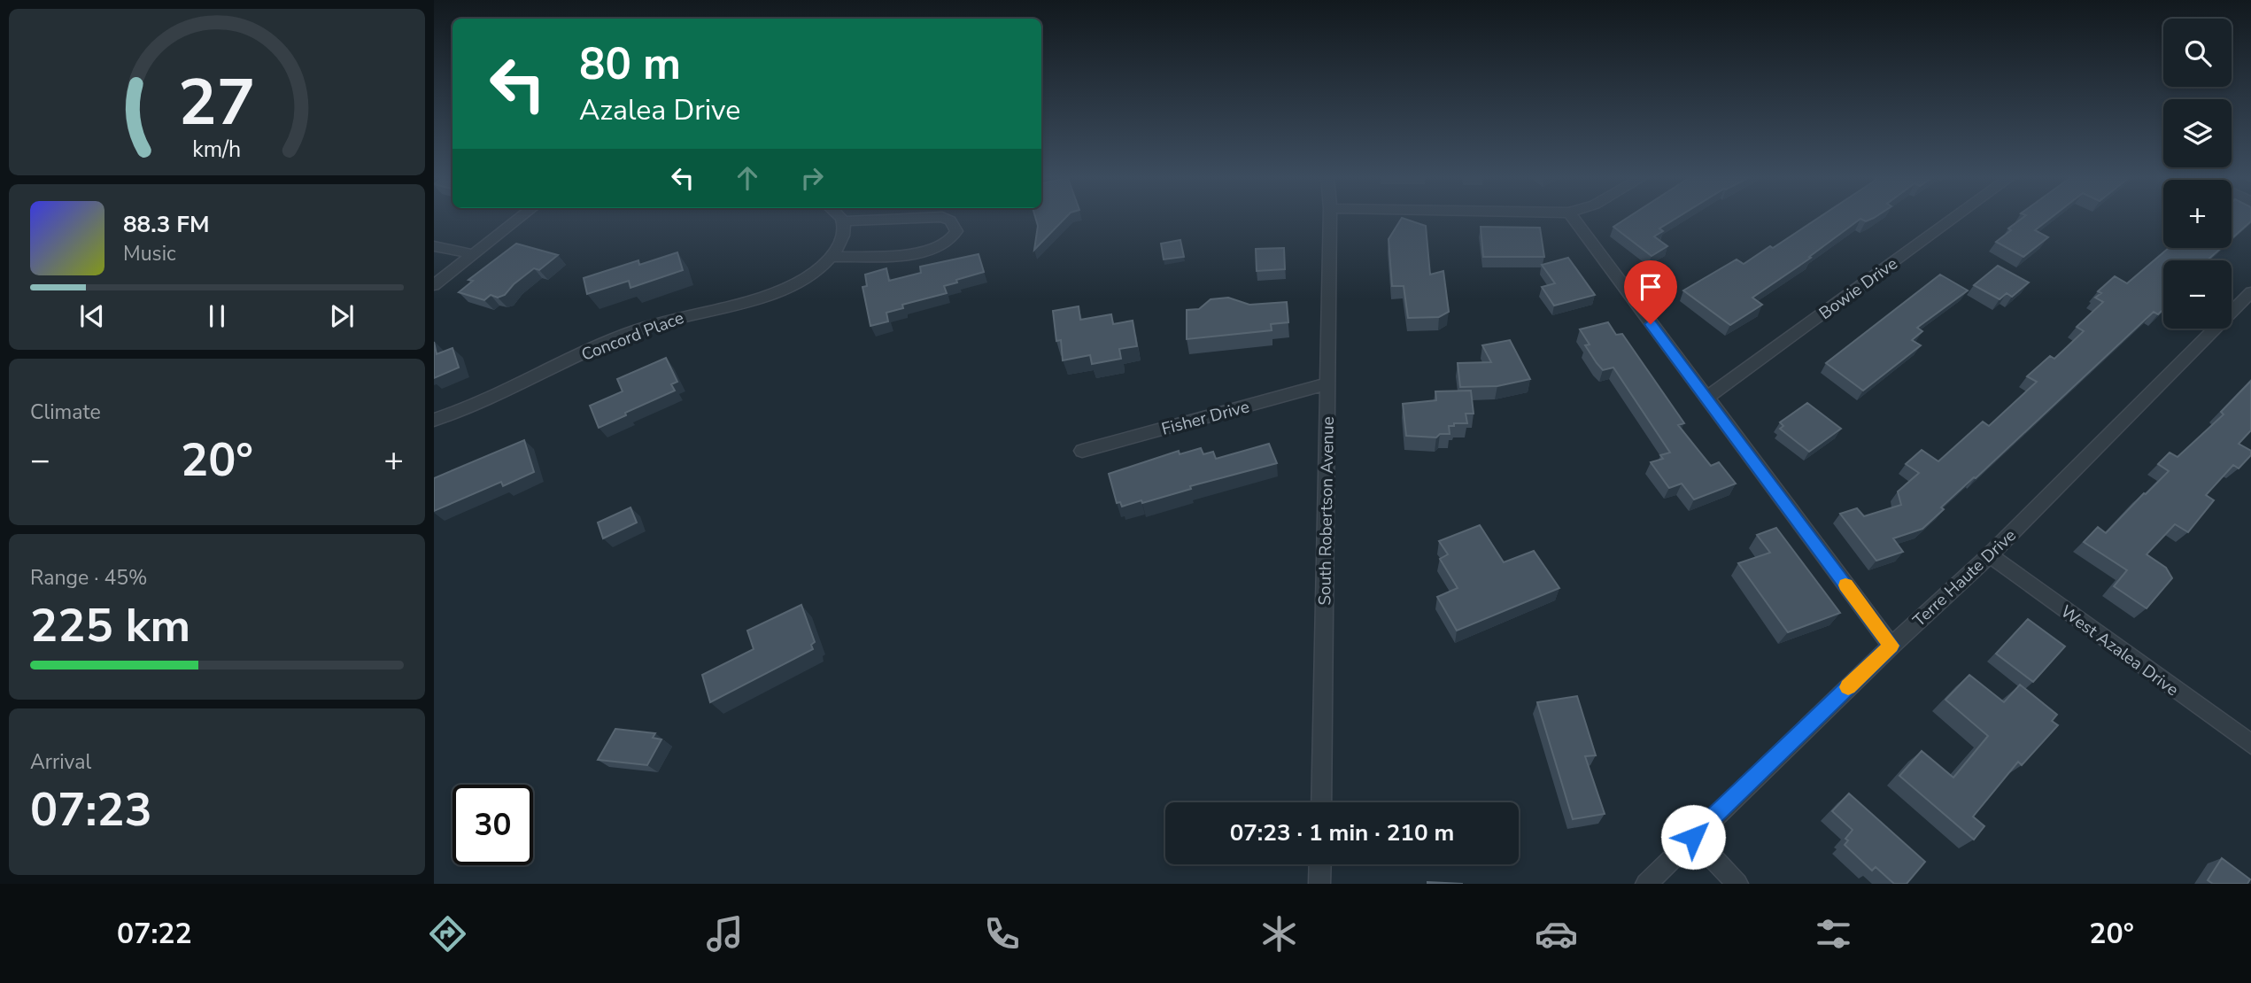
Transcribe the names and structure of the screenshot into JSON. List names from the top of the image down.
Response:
{
  "streets": {
    "street": [
      "Bowie Drive",
      "Concord Place",
      "Fisher Drive",
      "South Robertson Avenue",
      "Terre Haute Drive",
      "West Azalea Drive"
    ]
  },
  "crossings": [
    ["Fisher Drive", "South Robertson Avenue"],
    ["Terre Haute Drive", "West Azalea Drive"]
  ],
  "page": {
    "map_buttons": ["+", "−"],
    "turn": ["80 m", "Azalea Drive"],
    "song": ["88.3 FM", "Music"],
    "tile": [
      "Climate",
      ["Range · 45%", "225 km"],
      ["Arrival", "07:23"]
    ],
    "heat": ["−", "20°", "+"],
    "limit": "30",
    "trip": "07:23 · 1 min · 210 m",
    "tabs": ["07:22", "20°"],
    "gauge": ["27", "km/h"]
  }
}
